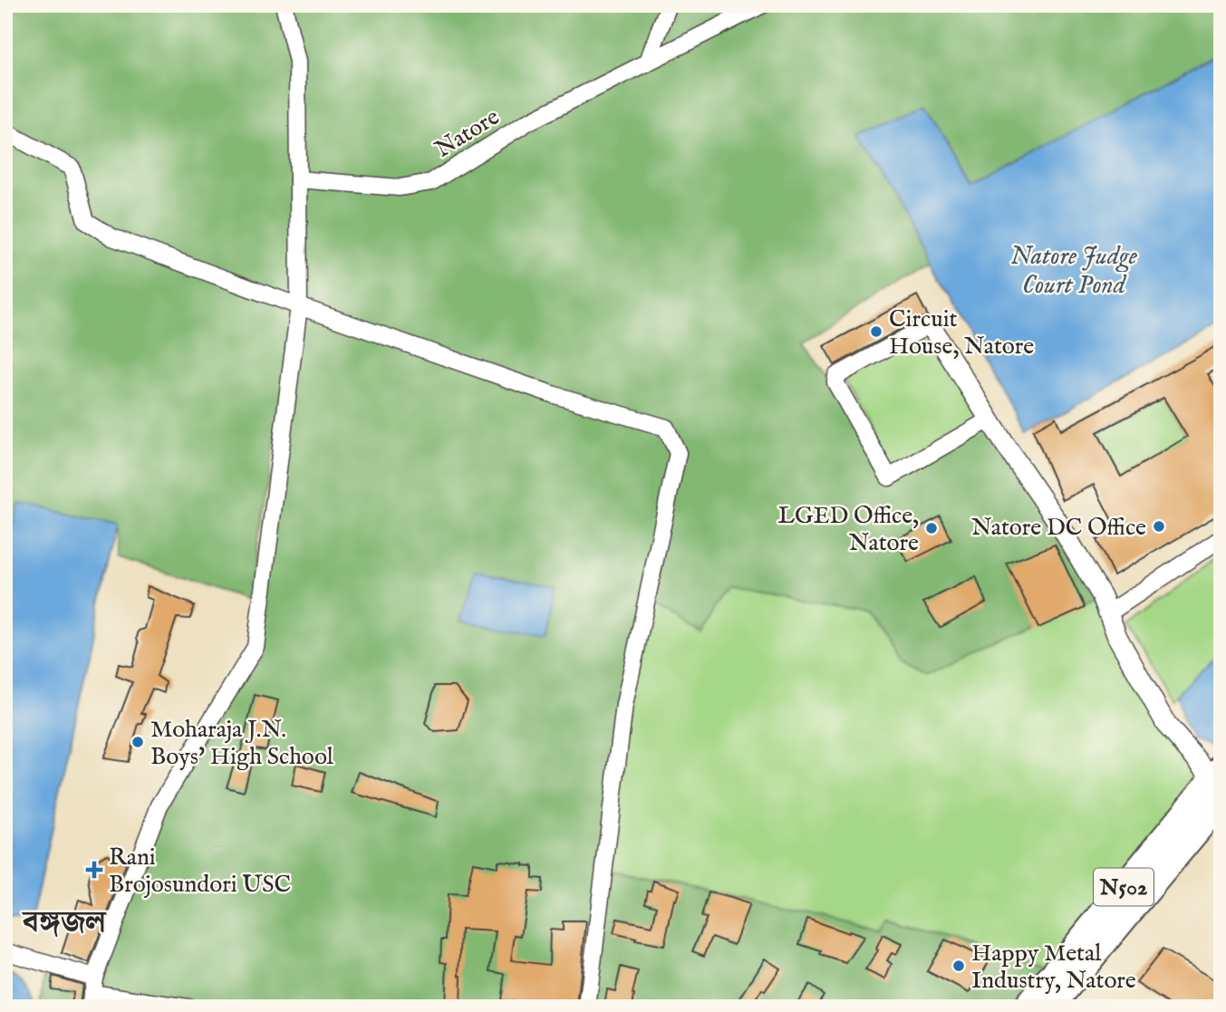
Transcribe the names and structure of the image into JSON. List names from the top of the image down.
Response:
{
  "streets": {
    "highway": ["N502"],
    "street": ["Natore"]
  },
  "districts": ["বঙ্গজল"],
  "water": ["Natore Judge Court Pond"],
  "places": {
    "other": [
      "Circuit House, Natore",
      "Natore DC Office",
      "LGED Office, Natore",
      "Moharaja J.N. Boys' High School",
      "Happy Metal Industry, Natore"
    ],
    "health": ["Rani Brojosundori USC"]
  }
}
